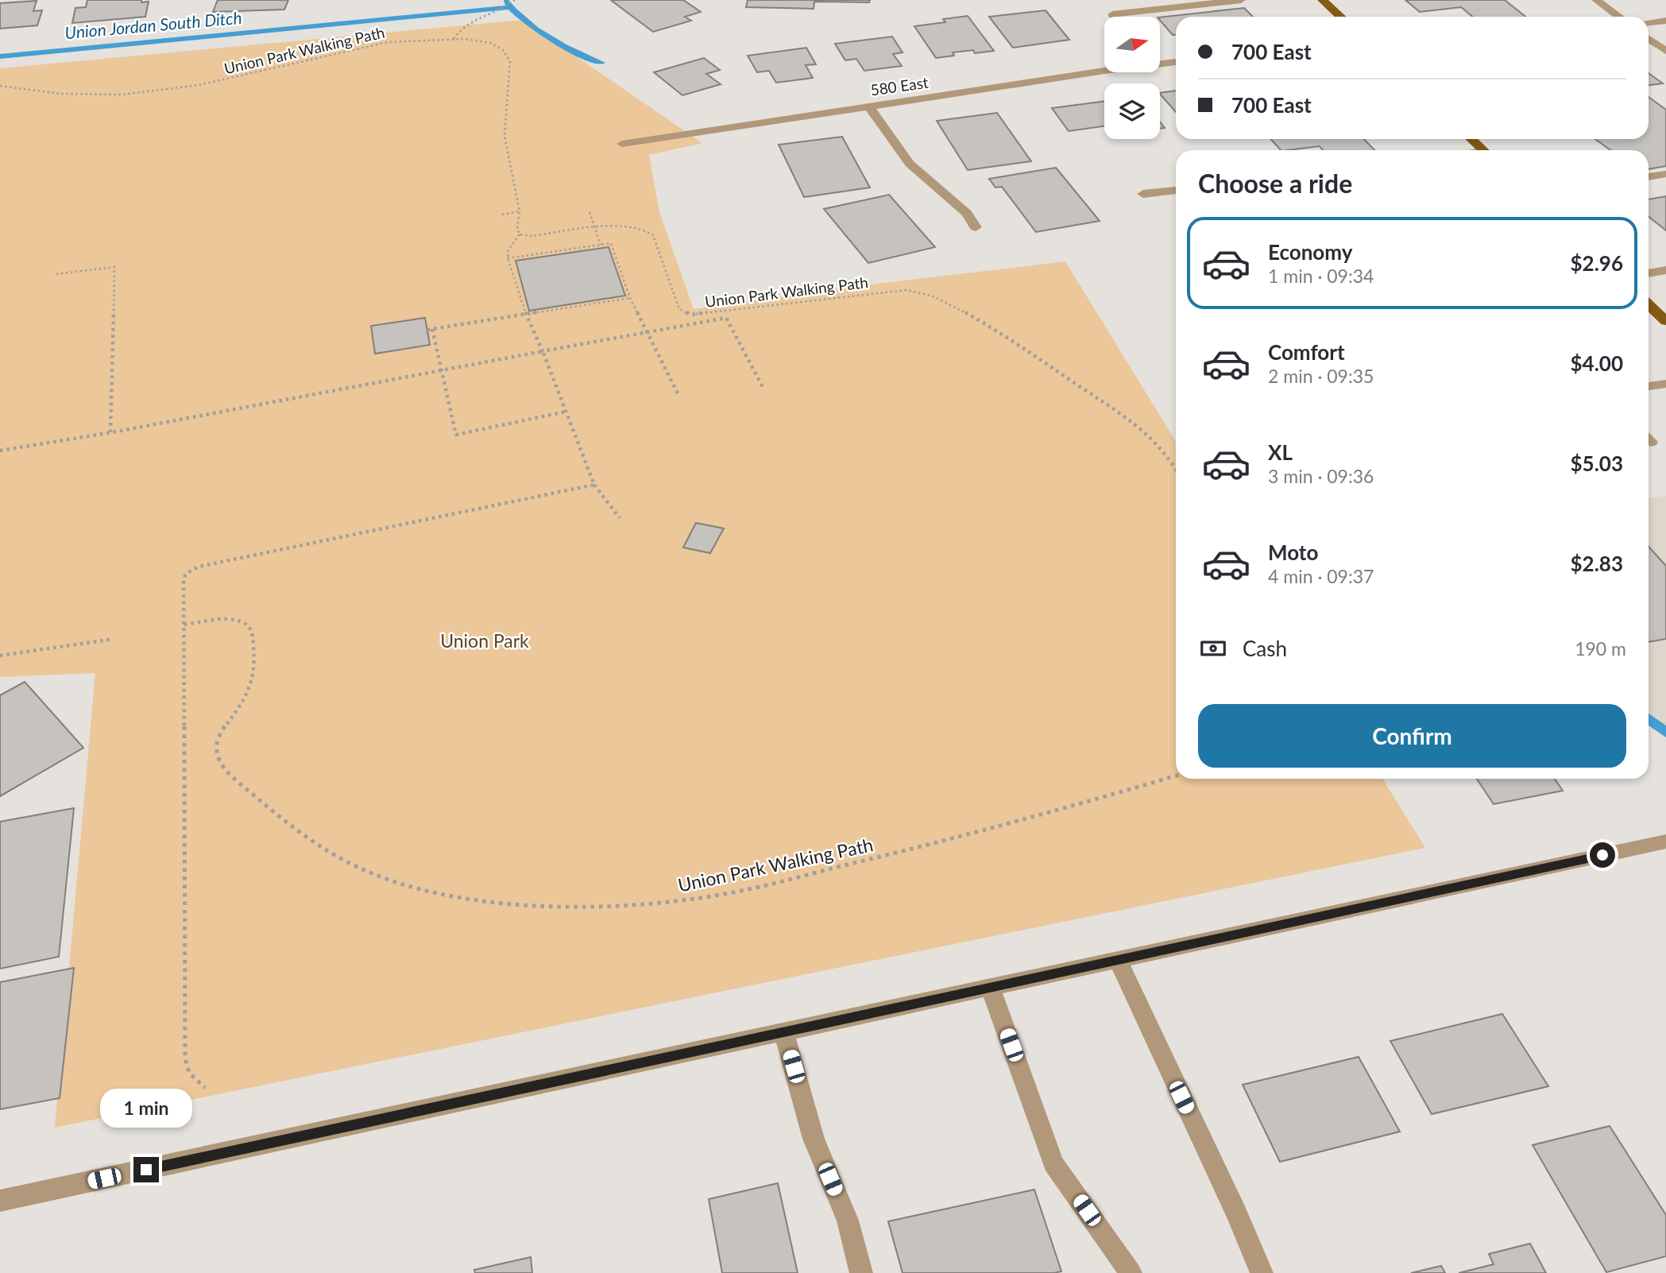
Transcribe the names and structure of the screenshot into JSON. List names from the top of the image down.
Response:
{
  "streets": {
    "street": ["580 East"],
    "path": ["Union Park Walking Path"]
  },
  "water": ["Union Jordan South Ditch"],
  "parks": ["Union Park"],
  "north": "right",
  "page": {
    "banner": ["700 East", "700 East"],
    "heading": "Choose a ride",
    "list": [
      {
        "name": "Economy",
        "note": "1 min · 09:34",
        "value": "$2.96"
      },
      {
        "name": "Comfort",
        "note": "2 min · 09:35",
        "value": "$4.00"
      },
      {
        "name": "XL",
        "note": "3 min · 09:36",
        "value": "$5.03"
      },
      {
        "name": "Moto",
        "note": "4 min · 09:37",
        "value": "$2.83"
      }
    ],
    "pay": ["Cash", "190 m"],
    "buttons": "Confirm",
    "bubble": "1 min"
  }
}
